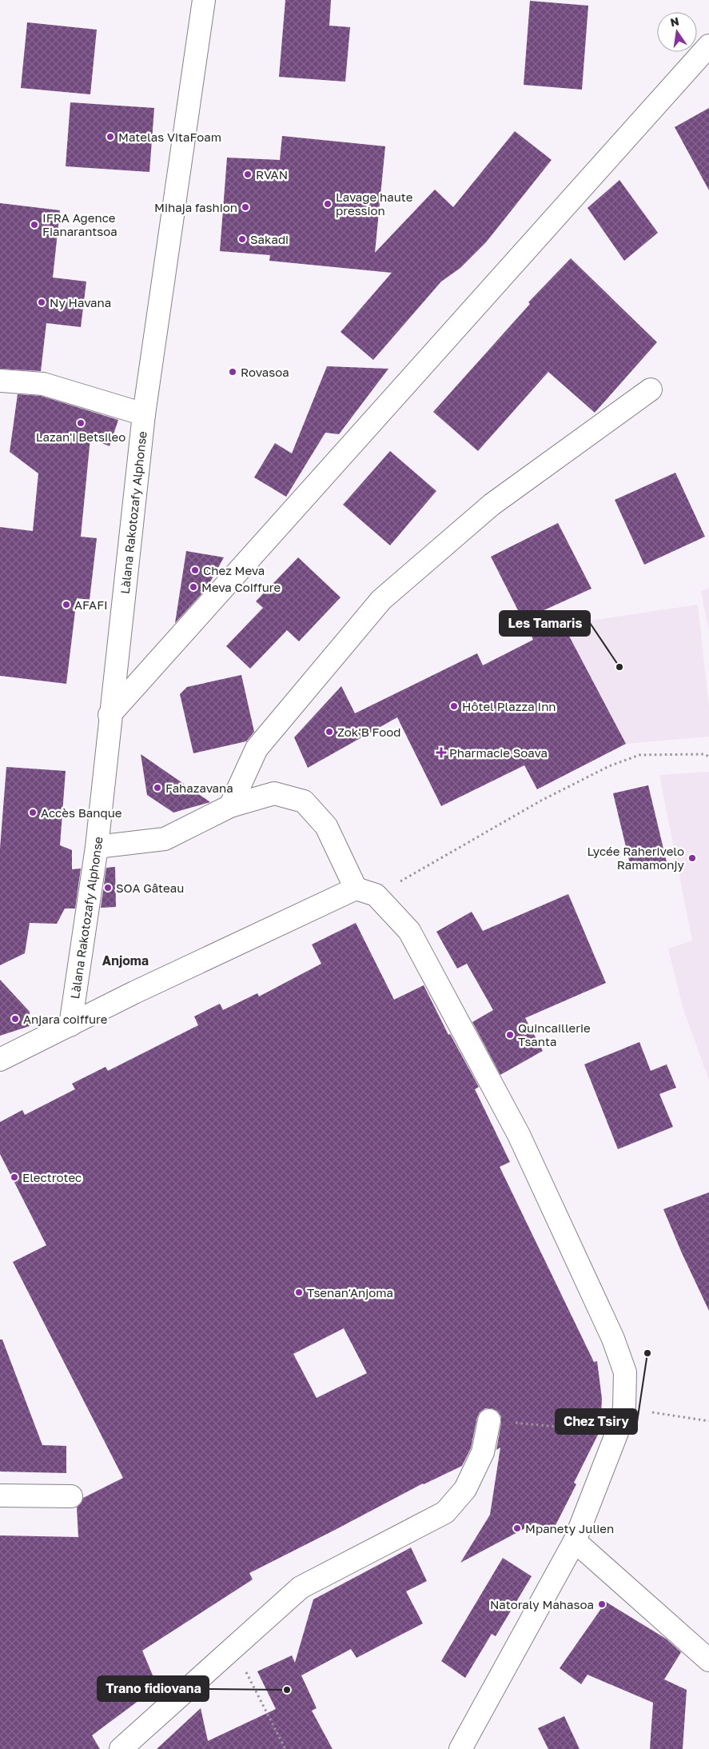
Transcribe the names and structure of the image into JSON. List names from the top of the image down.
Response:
{
  "streets": {
    "street": ["Làlana Rakotozafy Alphonse"]
  },
  "districts": ["Anjoma"],
  "places": {
    "other": [
      "Matelas VitaFoam",
      "RVAN",
      "Lavage haute pression",
      "Mihaja fashion",
      "IFRA Agence Fianarantsoa",
      "Sakadi",
      "Ny Havana",
      "Rovasoa",
      "Lazan'i Betsileo",
      "Chez Meva",
      "Meva Coiffure",
      "AFAFI",
      "Les Tamaris",
      "Hôtel Plazza Inn",
      "Zok'B Food",
      "Fahazavana",
      "Accès Banque",
      "Lycée Raherivelo Ramamonjy",
      "SOA Gâteau",
      "Anjara coiffure",
      "Quincaillerie Tsanta",
      "Electrotec",
      "Tsenan'Anjoma",
      "Chez Tsiry",
      "Mpanety Julien",
      "Natoraly Mahasoa",
      "Trano fidiovana"
    ],
    "health": ["Pharmacie Soava"]
  },
  "north": "top"
}
